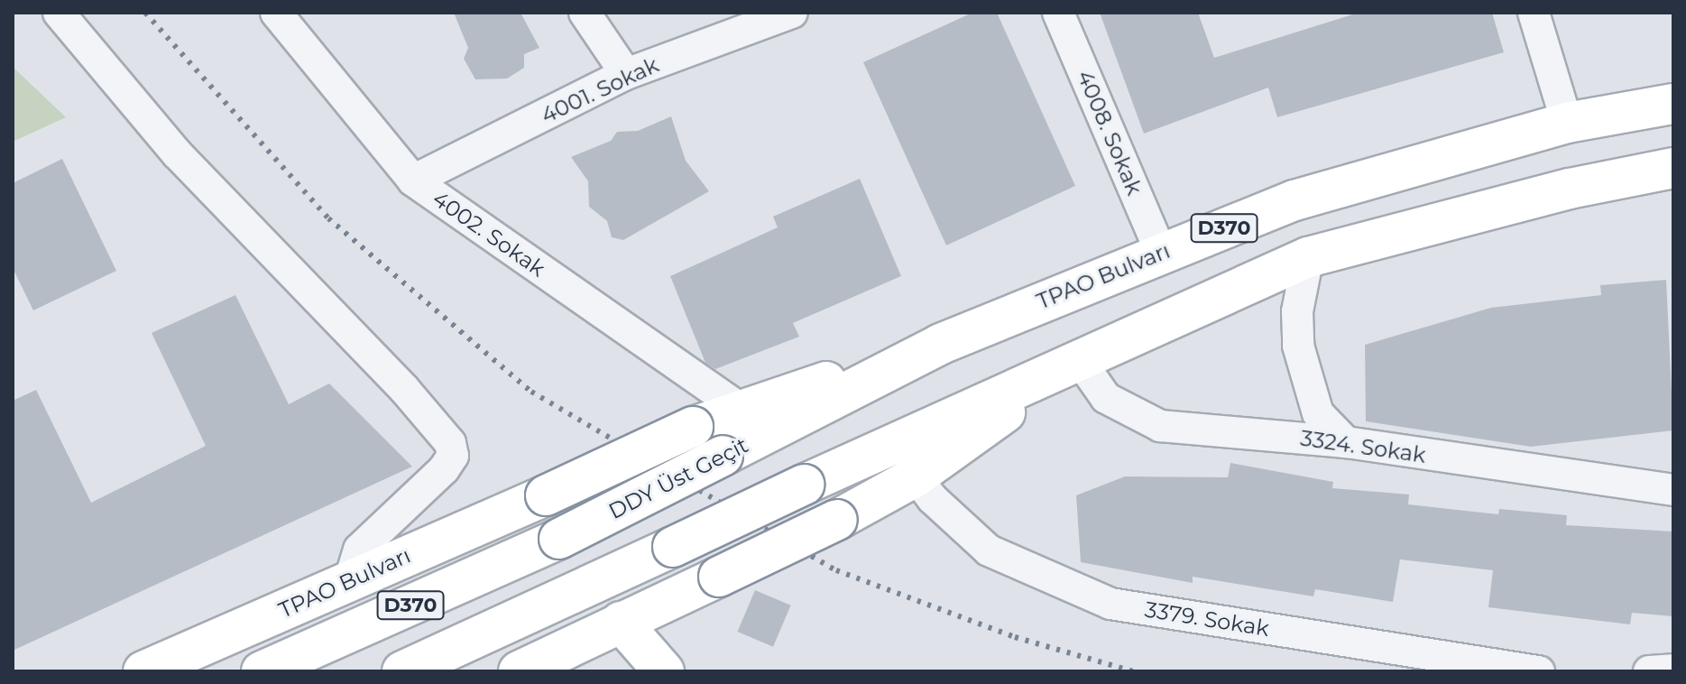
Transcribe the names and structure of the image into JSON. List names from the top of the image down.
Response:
{
  "streets": {
    "main road": ["D370", "TPAO Bulvarı", "DDY Üst Geçit"],
    "street": [
      "4001. Sokak",
      "4008. Sokak",
      "4002. Sokak",
      "3324. Sokak",
      "3379. Sokak"
    ]
  },
  "crossings": [
    ["4001. Sokak", "4002. Sokak"],
    ["4008. Sokak", "TPAO Bulvarı"],
    ["D370", "3324. Sokak"],
    ["4002. Sokak", "TPAO Bulvarı"],
    ["TPAO Bulvarı", "DDY Üst Geçit"]
  ]
}
